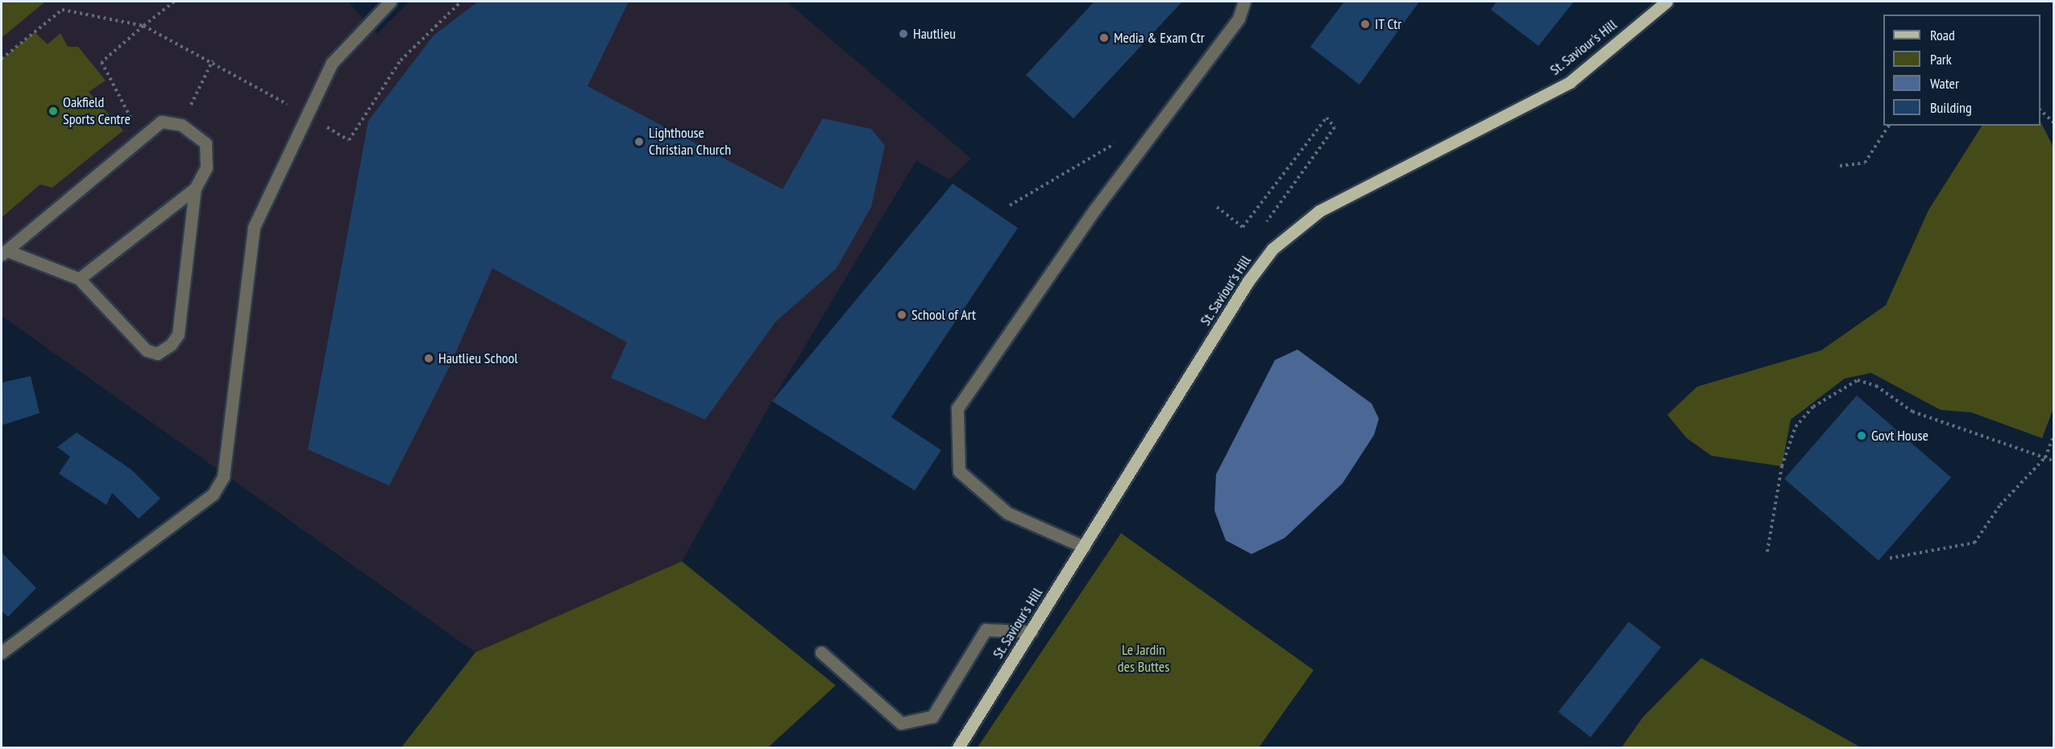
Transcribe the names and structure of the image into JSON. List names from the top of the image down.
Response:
{
  "streets": {
    "main road": ["St. Saviour's Hill"]
  },
  "parks": ["Le Jardin des Buttes"],
  "places": [
    "IT Ctr",
    "Hautlieu",
    "Media & Exam Ctr",
    "Oakfield Sports Centre",
    "Lighthouse Christian Church",
    "School of Art",
    "Hautlieu School",
    "Govt House"
  ],
  "legend": [
    "Road",
    "Park",
    "Water",
    "Building"
  ]
}
